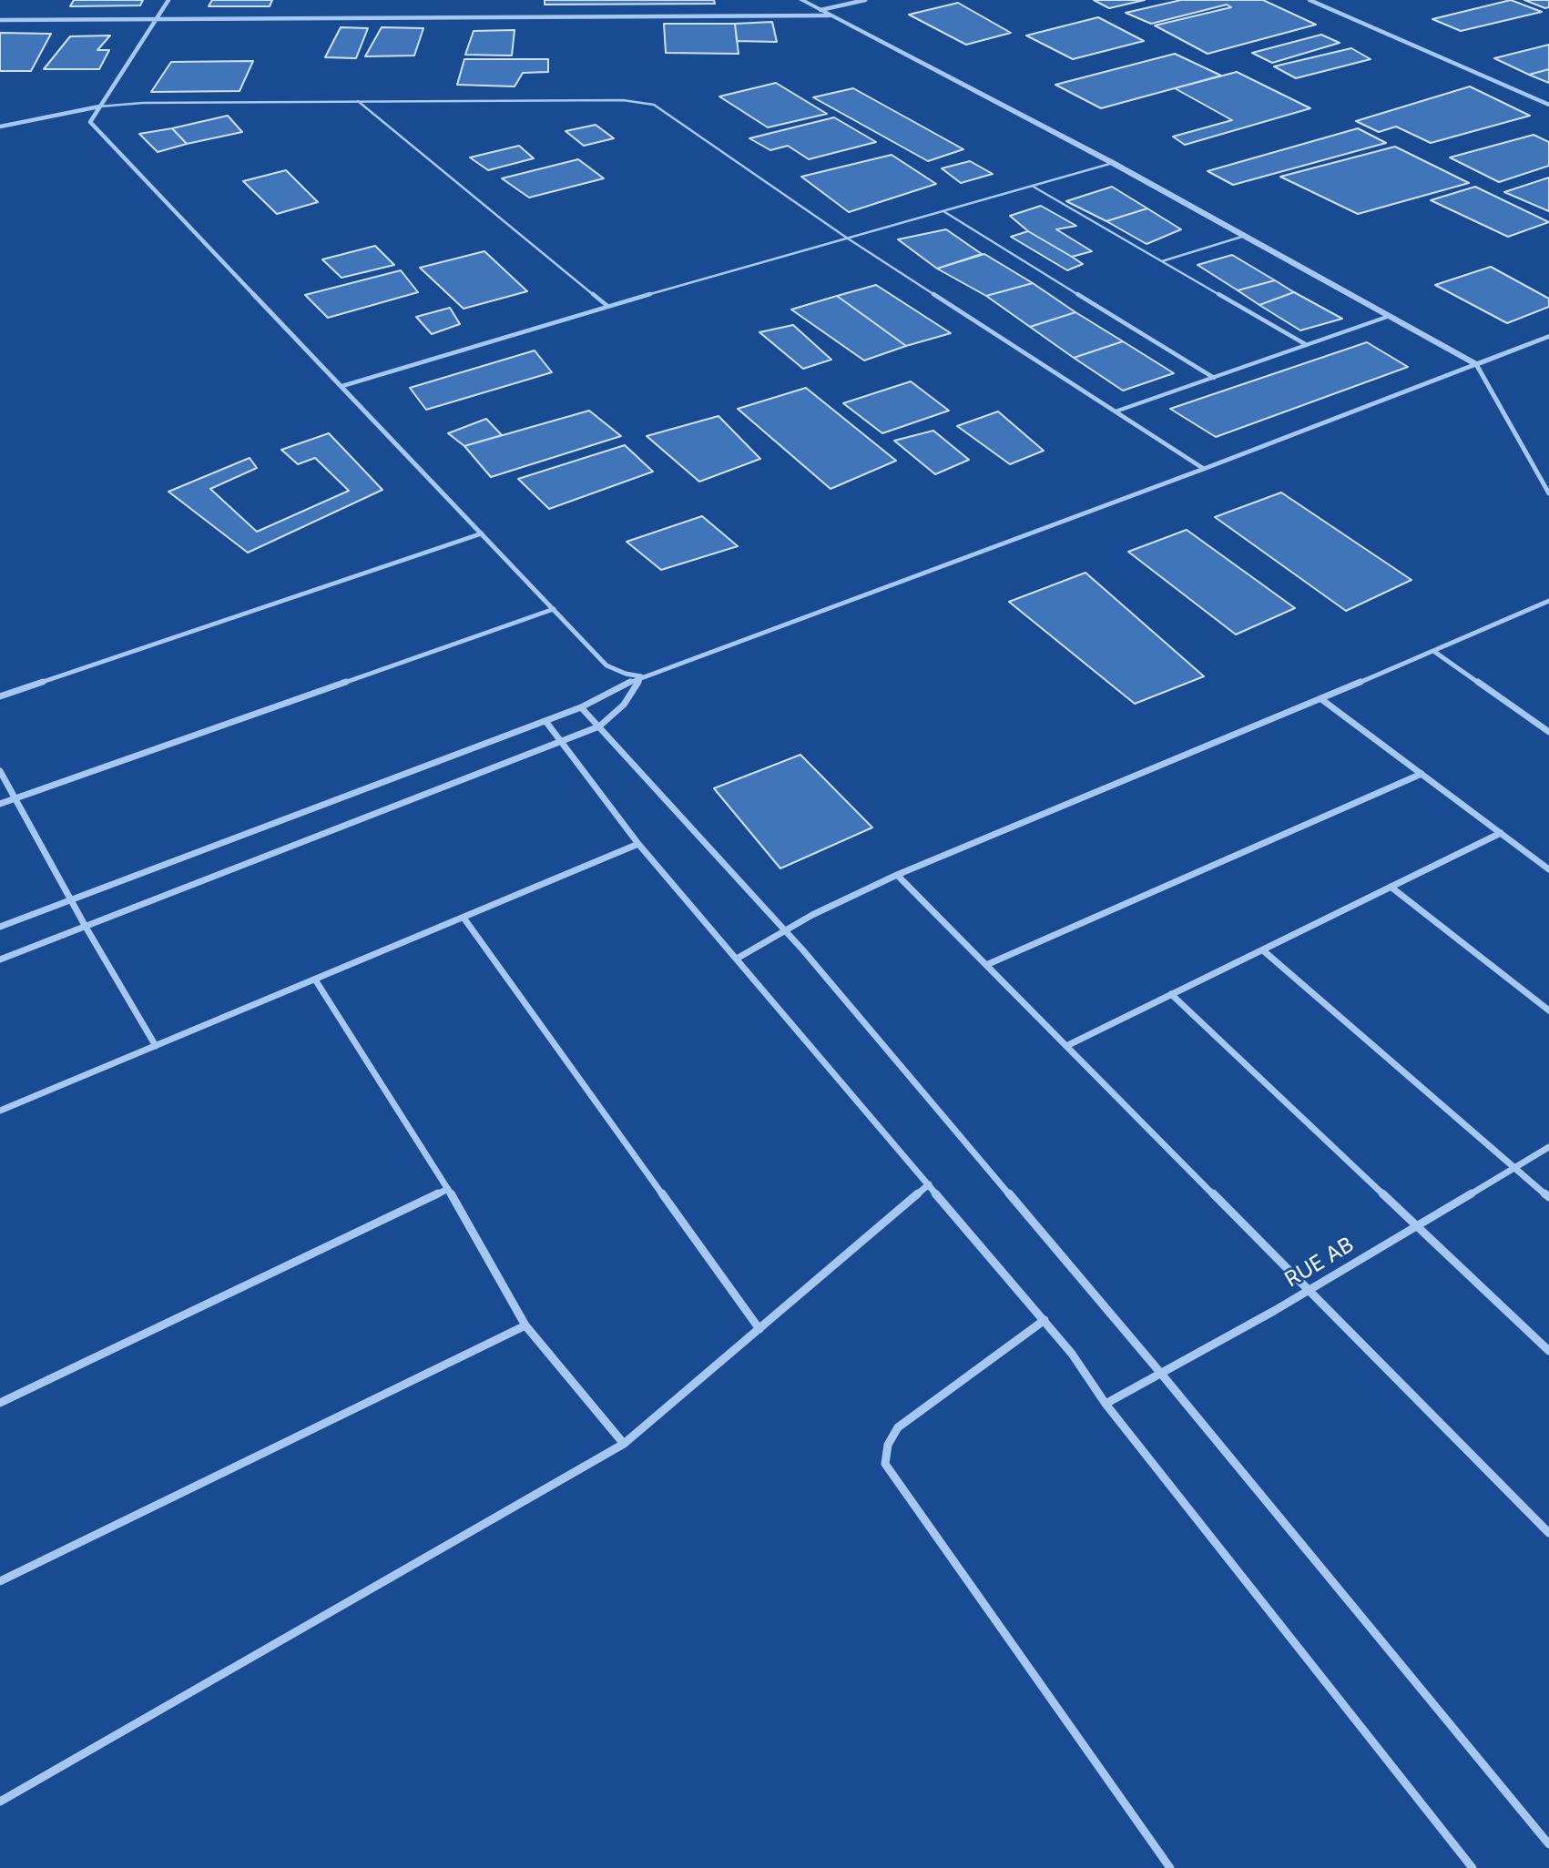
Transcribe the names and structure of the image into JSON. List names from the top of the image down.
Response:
{
  "streets": {
    "street": ["RUE AB"]
  }
}
